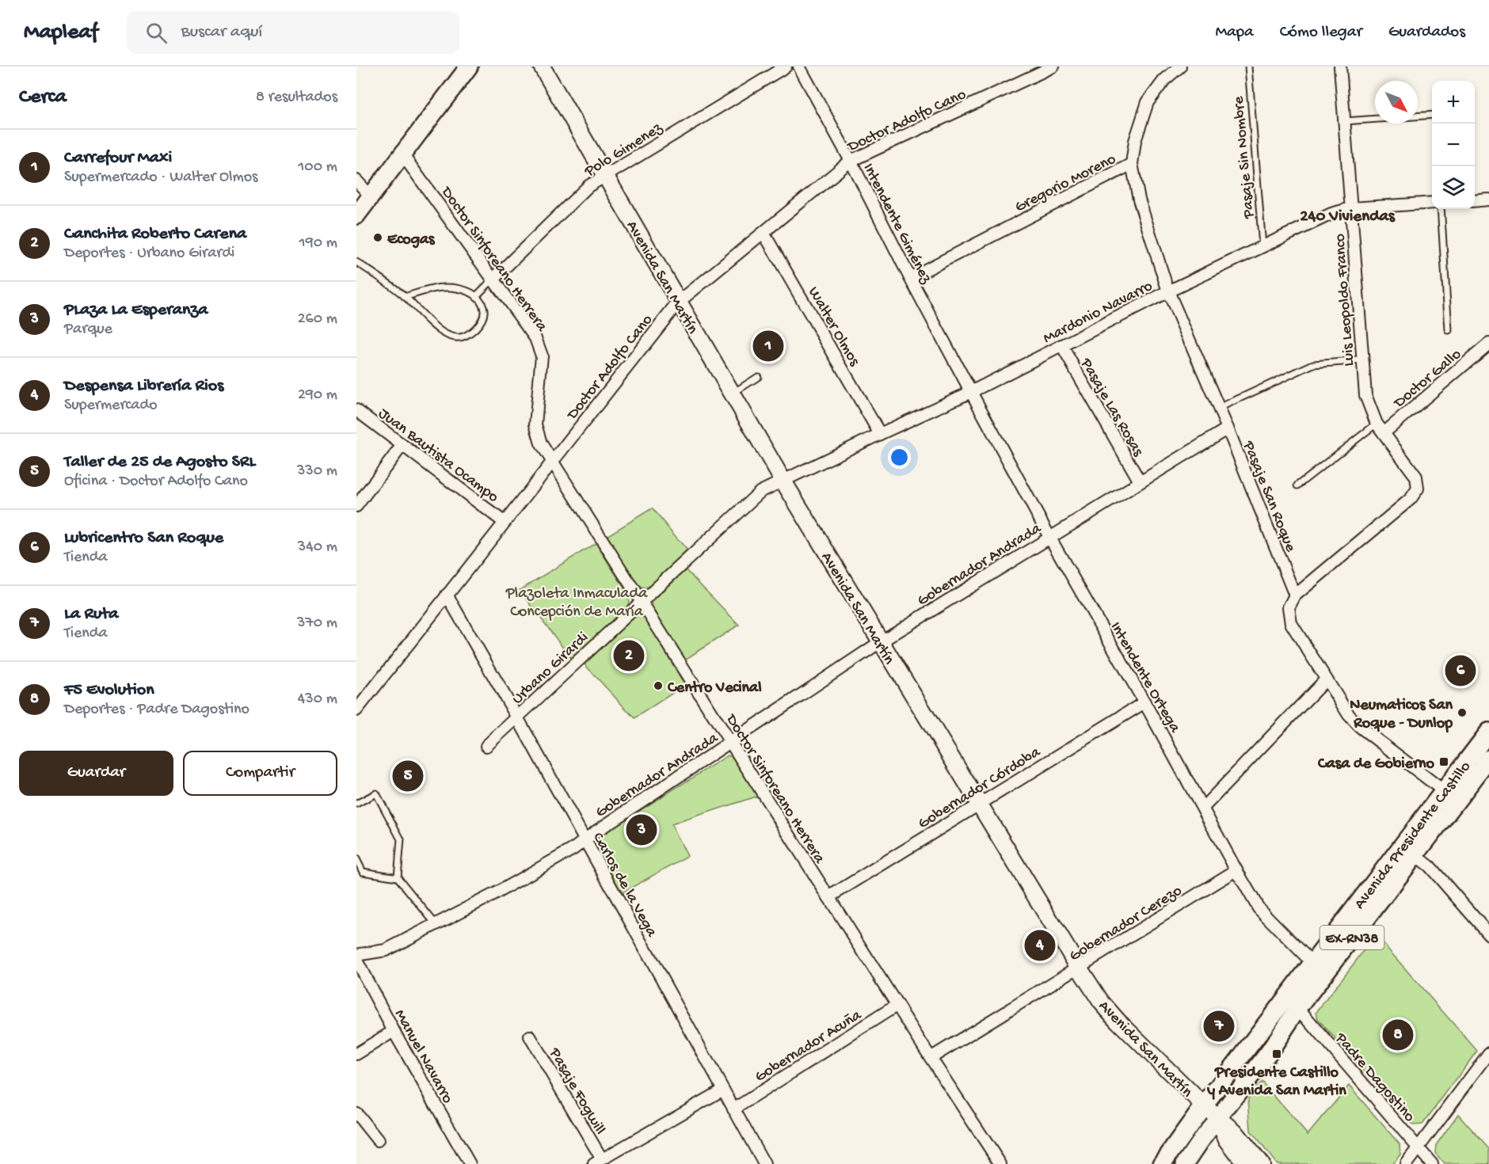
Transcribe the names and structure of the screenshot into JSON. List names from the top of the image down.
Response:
{
  "streets": {
    "main road": ["Avenida San Martín", "Avenida Presidente Castillo", "EX-RN38"],
    "street": [
      "Doctor Adolfo Cano",
      "Polo Gimenez",
      "Gregorio Moreno",
      "Intendente Giménez",
      "Doctor Sinforeano Herrera",
      "Luis Leopoldo Franco",
      "Mardonio Navarro",
      "Walter Olmos",
      "Doctor Gallo",
      "Pasaje Las Rosas",
      "Juan Bautista Ocampo",
      "Pasaje San Roque",
      "Gobernador Andrada",
      "Urbano Girardi",
      "Intendente Ortega",
      "Gobernador Córdoba",
      "Carlos de la Vega",
      "Gobernador Cerezo",
      "Gobernador Acuña",
      "Manuel Navarro",
      "Padre Dagostino",
      "Pasaje Fogwill"
    ],
    "lane": ["Pasaje Sin Nombre"]
  },
  "crossings": [
    ["Doctor Adolfo Cano", "Intendente Giménez"],
    ["Doctor Adolfo Cano", "Doctor Sinforeano Herrera"],
    ["Doctor Adolfo Cano", "Avenida San Martín"],
    ["Doctor Adolfo Cano", "Walter Olmos"],
    ["Doctor Adolfo Cano", "Juan Bautista Ocampo"],
    ["Doctor Adolfo Cano", "Carlos de la Vega"],
    ["Polo Gimenez", "Doctor Sinforeano Herrera"],
    ["Polo Gimenez", "Avenida San Martín"],
    ["Pasaje Sin Nombre", "Mardonio Navarro"],
    ["Gregorio Moreno", "Intendente Giménez"],
    ["Gregorio Moreno", "Pasaje San Roque"],
    ["Intendente Giménez", "Mardonio Navarro"],
    ["Intendente Giménez", "Intendente Ortega"],
    ["Doctor Sinforeano Herrera", "Gobernador Andrada"],
    ["Doctor Sinforeano Herrera", "Urbano Girardi"],
    ["Doctor Sinforeano Herrera", "Gobernador Córdoba"],
    ["Doctor Sinforeano Herrera", "Gobernador Cerezo"],
    ["Doctor Sinforeano Herrera", "Gobernador Acuña"],
    ["Avenida San Martín", "Mardonio Navarro"],
    ["Avenida San Martín", "Gobernador Andrada"],
    ["Avenida San Martín", "Urbano Girardi"],
    ["Avenida San Martín", "Gobernador Córdoba"],
    ["Avenida San Martín", "Avenida Presidente Castillo"],
    ["Avenida San Martín", "Gobernador Cerezo"],
    ["Luis Leopoldo Franco", "Mardonio Navarro"],
    ["Luis Leopoldo Franco", "Doctor Gallo"],
    ["Luis Leopoldo Franco", "Pasaje San Roque"],
    ["Mardonio Navarro", "Walter Olmos"],
    ["Mardonio Navarro", "Pasaje Las Rosas"],
    ["Mardonio Navarro", "Pasaje San Roque"],
    ["Mardonio Navarro", "Urbano Girardi"],
    ["Mardonio Navarro", "Intendente Ortega"],
    ["Pasaje Las Rosas", "Gobernador Andrada"],
    ["Pasaje San Roque", "Gobernador Andrada"],
    ["Gobernador Andrada", "Intendente Ortega"],
    ["Gobernador Andrada", "Carlos de la Vega"],
    ["Urbano Girardi", "Carlos de la Vega"],
    ["Intendente Ortega", "Gobernador Córdoba"],
    ["Intendente Ortega", "Avenida Presidente Castillo"],
    ["Intendente Ortega", "Gobernador Cerezo"],
    ["Avenida Presidente Castillo", "Padre Dagostino"],
    ["Carlos de la Vega", "Gobernador Acuña"]
  ],
  "districts": ["240 Viviendas"],
  "parks": ["Plazoleta Inmaculada Concepción de María"],
  "places": {
    "other": ["Ecogas", "Centro Vecinal", "Neumaticos San Roque - Dunlop"],
    "transit": ["Casa de Gobierno", "Presidente Castillo y Avenida San Martin"]
  },
  "north": "bottom right",
  "page": {
    "header": "Mapleaf",
    "search": "Buscar aquí",
    "nav": ["Mapa", "Cómo llegar", "Guardados"],
    "heading": ["Cerca", "8 resultados"],
    "map_buttons": ["+", "−"],
    "list": [
      {
        "mark": "1",
        "name": "Carrefour Maxi",
        "note": "Supermercado · Walter Olmos",
        "value": "100 m"
      },
      {
        "mark": "2",
        "name": "Canchita Roberto Carena",
        "note": "Deportes · Urbano Girardi",
        "value": "190 m"
      },
      {
        "mark": "3",
        "name": "PLaza La Esperanza",
        "note": "Parque",
        "value": "260 m"
      },
      {
        "mark": "4",
        "name": "Despensa Librería Rios",
        "note": "Supermercado",
        "value": "290 m"
      },
      {
        "mark": "5",
        "name": "Taller de 25 de Agosto SRL",
        "note": "Oficina · Doctor Adolfo Cano",
        "value": "330 m"
      },
      {
        "mark": "6",
        "name": "Lubricentro San Roque",
        "note": "Tienda",
        "value": "340 m"
      },
      {
        "mark": "7",
        "name": "La Ruta",
        "note": "Tienda",
        "value": "370 m"
      },
      {
        "mark": "8",
        "name": "F5 Evolution",
        "note": "Deportes · Padre Dagostino",
        "value": "430 m"
      }
    ],
    "pins": [
      "1",
      "2",
      "6",
      "5",
      "3",
      "4",
      "7",
      "8"
    ],
    "buttons": ["Guardar", "Compartir"]
  }
}
